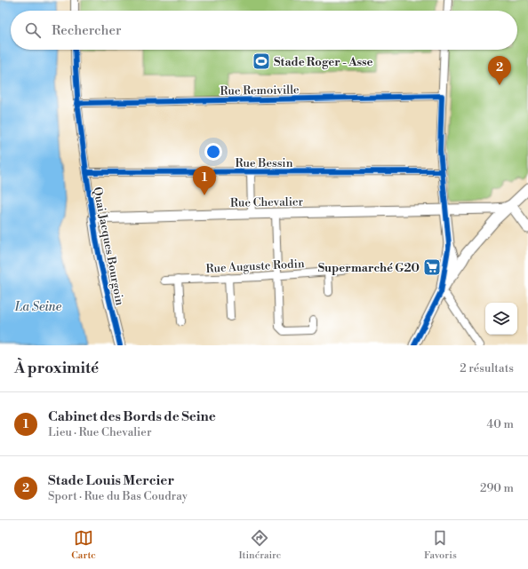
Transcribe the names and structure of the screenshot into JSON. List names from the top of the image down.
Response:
{
  "streets": {
    "main road": ["Rue Chevalier", "Quai Jacques Bourgoin"],
    "street": ["Rue Remoiville", "Rue Bessin", "Rue Auguste Rodin"]
  },
  "crossings": [
    ["Rue Remoiville", "Quai Jacques Bourgoin"],
    ["Rue Bessin", "Quai Jacques Bourgoin"],
    ["Rue Chevalier", "Quai Jacques Bourgoin"]
  ],
  "water": ["La Seine"],
  "places": {
    "sports": ["Stade Roger - Asse"],
    "supermarket": ["Supermarché G20"]
  },
  "page": {
    "search": "Rechercher",
    "pins": ["2", "1"],
    "heading": ["À proximité", "2 résultats"],
    "list": [
      {
        "mark": "1",
        "name": "Cabinet des Bords de Seine",
        "note": "Lieu · Rue Chevalier",
        "value": "40 m"
      },
      {
        "mark": "2",
        "name": "Stade Louis Mercier",
        "note": "Sport · Rue du Bas Coudray",
        "value": "290 m"
      }
    ],
    "nav": ["Carte", "Itinéraire", "Favoris"]
  }
}
